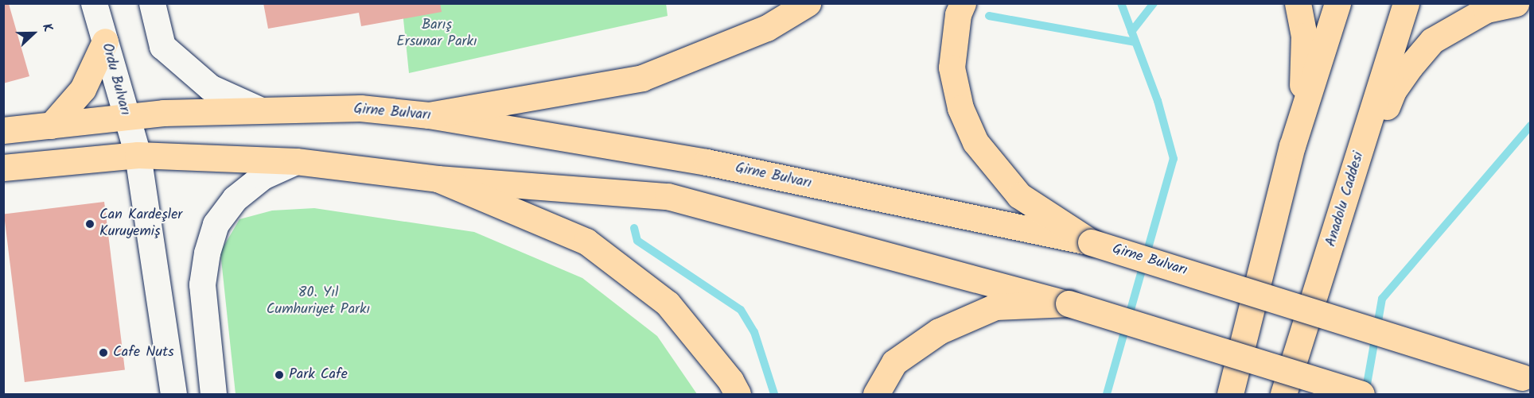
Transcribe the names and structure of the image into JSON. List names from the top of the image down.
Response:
{
  "streets": {
    "main road": ["Ordu Bulvarı", "Girne Bulvarı", "Anadolu Caddesi"]
  },
  "crossings": [
    ["Ordu Bulvarı", "Girne Bulvarı"]
  ],
  "parks": ["Barış Ersunar Parkı", "80. Yıl Cumhuriyet Parkı"],
  "places": ["Can Kardeşler Kuruyemiş", "Cafe Nuts", "Park Cafe"],
  "north": "right"
}
